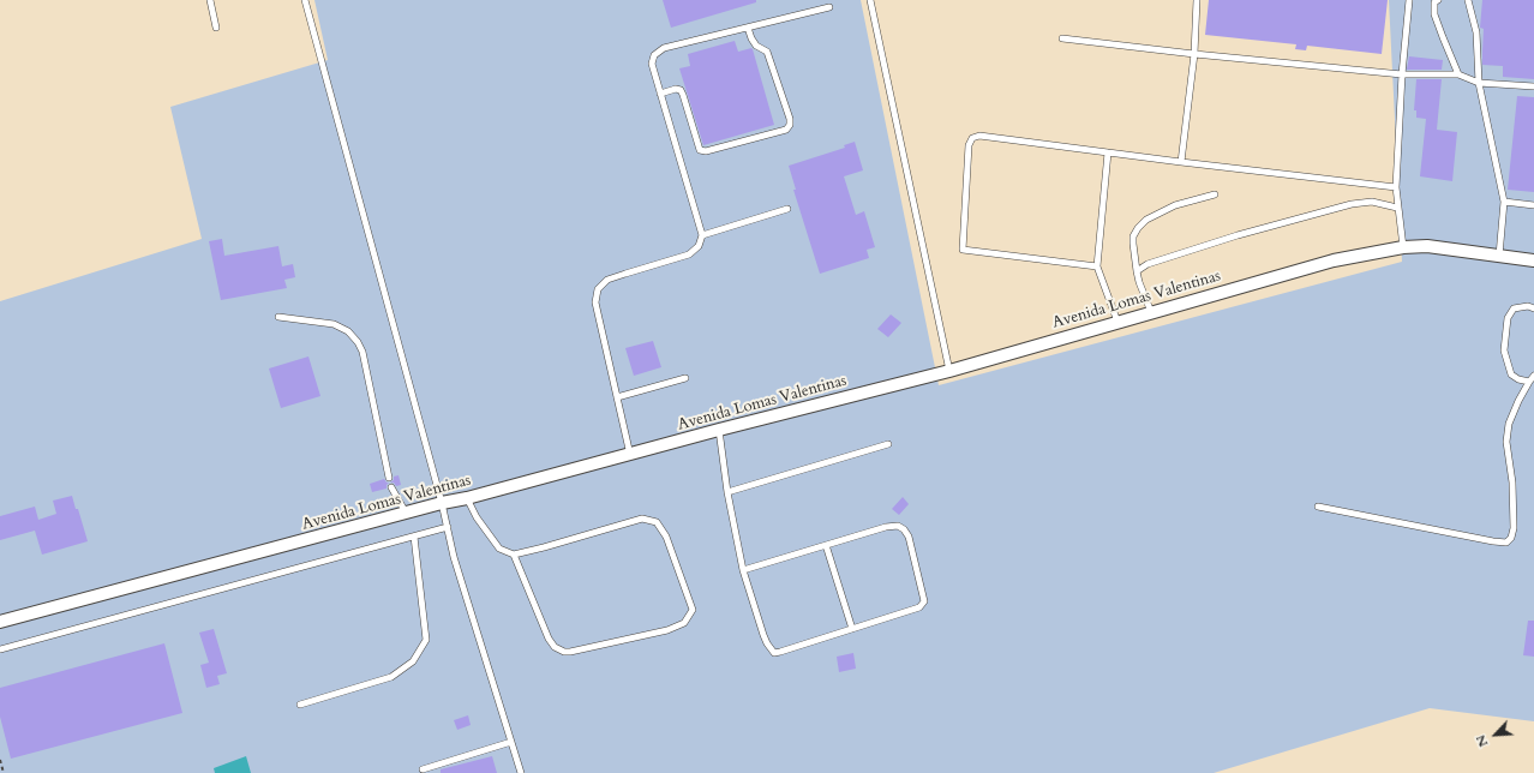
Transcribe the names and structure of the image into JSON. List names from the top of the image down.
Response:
{
  "streets": {
    "street": ["Avenida Lomas Valentinas"]
  },
  "north": "bottom left"
}
